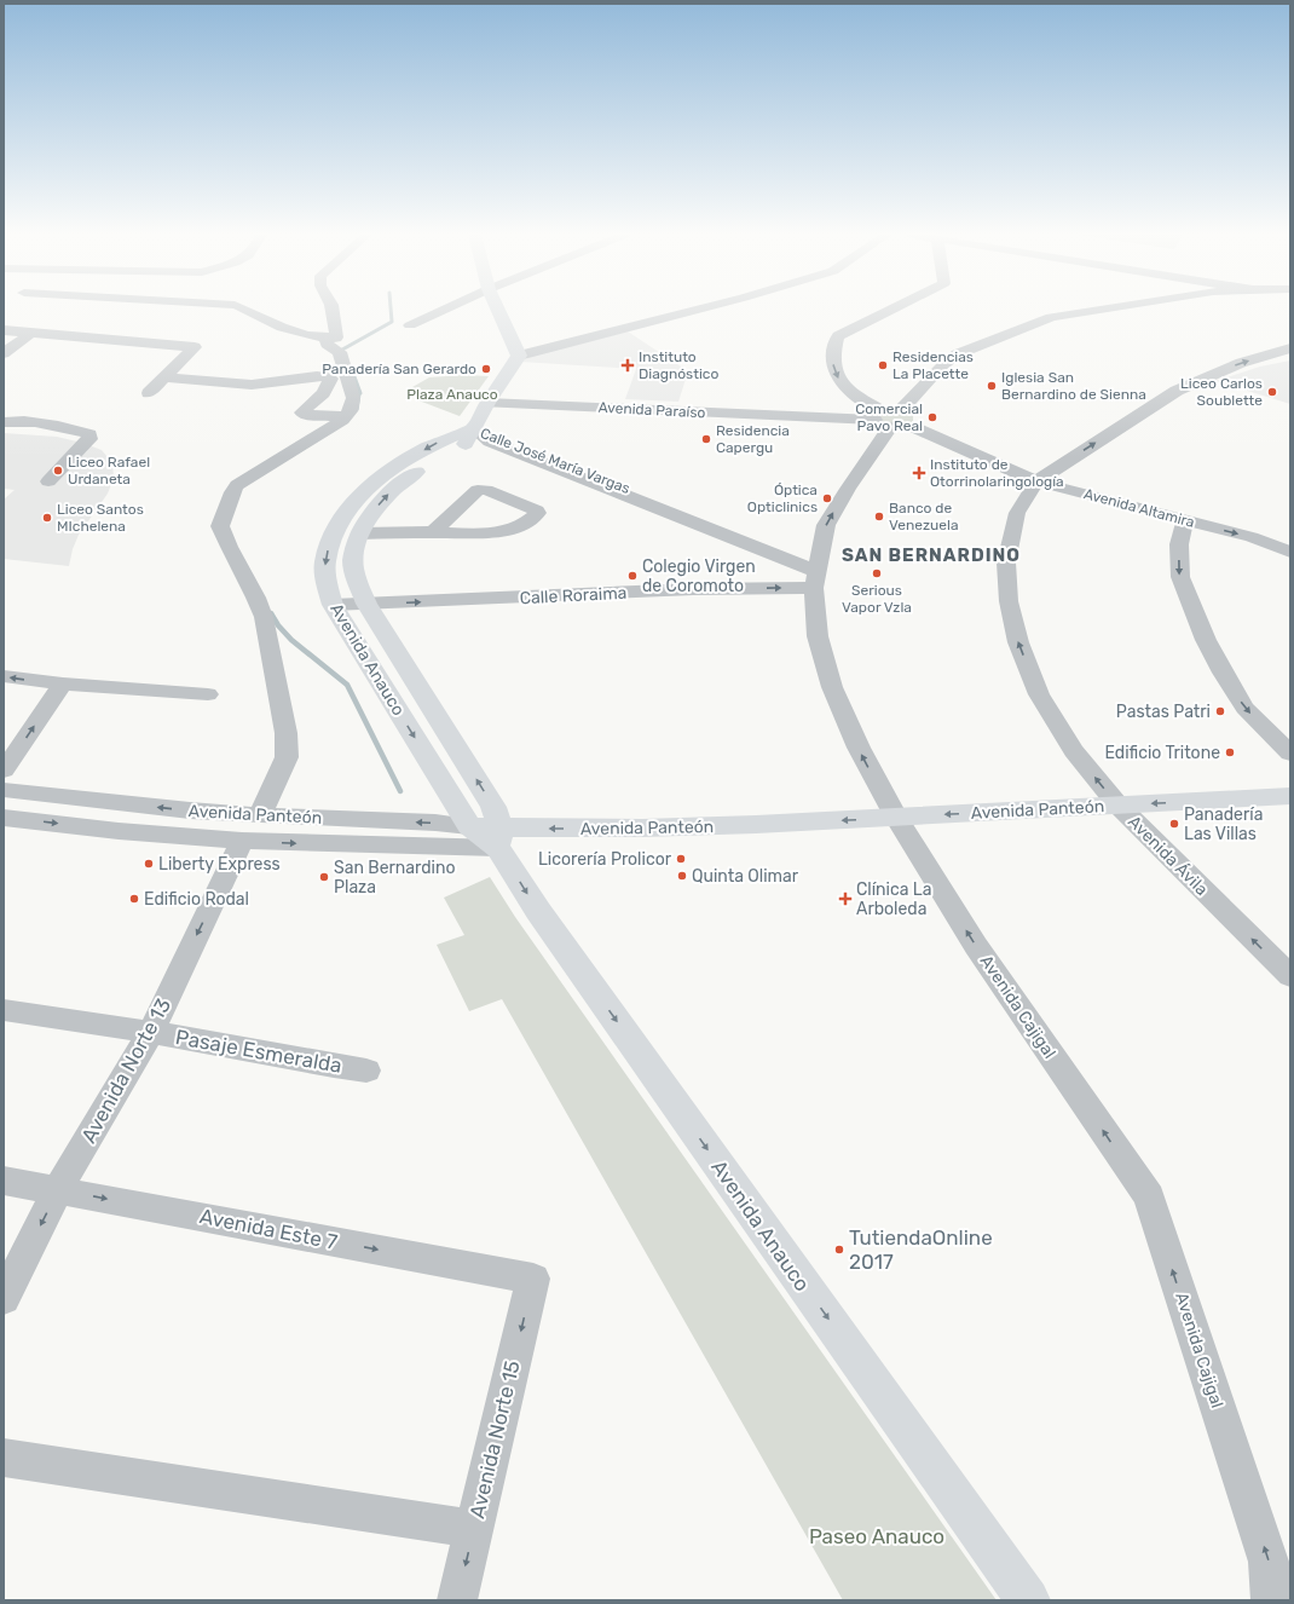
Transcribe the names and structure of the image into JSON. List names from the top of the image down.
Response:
{
  "streets": {
    "main road": ["Avenida Anauco", "Avenida Panteón"],
    "street": [
      "Avenida Paraíso",
      "Calle José María Vargas",
      "Avenida Altamira",
      "Calle Roraima",
      "Avenida Ávila",
      "Avenida Cajigal",
      "Pasaje Esmeralda",
      "Avenida Norte 13",
      "Avenida Este 7",
      "Avenida Norte 15"
    ]
  },
  "crossings": [
    ["Avenida Paraíso", "Avenida Altamira"],
    ["Avenida Paraíso", "Avenida Anauco"],
    ["Avenida Paraíso", "Avenida Cajigal"],
    ["Calle José María Vargas", "Calle Roraima"],
    ["Calle José María Vargas", "Avenida Anauco"],
    ["Calle José María Vargas", "Avenida Cajigal"],
    ["Avenida Altamira", "Avenida Ávila"],
    ["Avenida Altamira", "Avenida Cajigal"],
    ["Calle Roraima", "Avenida Anauco"],
    ["Calle Roraima", "Avenida Cajigal"],
    ["Avenida Anauco", "Avenida Panteón"],
    ["Avenida Panteón", "Avenida Ávila"],
    ["Avenida Panteón", "Avenida Cajigal"],
    ["Avenida Panteón", "Avenida Norte 13"],
    ["Pasaje Esmeralda", "Avenida Norte 13"],
    ["Avenida Norte 13", "Avenida Este 7"],
    ["Avenida Este 7", "Avenida Norte 15"]
  ],
  "one_way": [
    "Calle Roraima",
    "Avenida Cajigal",
    "Avenida Norte 13",
    "Avenida Este 7",
    "Avenida Norte 15"
  ],
  "districts": ["SAN BERNARDINO"],
  "parks": ["Plaza Anauco", "Paseo Anauco"],
  "places": {
    "health": ["Instituto Diagnóstico", "Instituto de Otorrinolaringología", "Clínica La Arboleda"],
    "other": [
      "Residencias La Placette",
      "Panadería San Gerardo",
      "Iglesia San Bernardino de Sienna",
      "Liceo Carlos Soublette",
      "Comercial Pavo Real",
      "Residencia Capergu",
      "Liceo Rafael Urdaneta",
      "Óptica Opticlinics",
      "Banco de Venezuela",
      "Liceo Santos MIchelena",
      "Serious Vapor Vzla",
      "Colegio Virgen de Coromoto",
      "Pastas Patri",
      "Edificio Tritone",
      "Panadería Las Villas",
      "Licorería Prolicor",
      "Liberty Express",
      "Quinta Olimar",
      "San Bernardino Plaza",
      "Edificio Rodal",
      "TutiendaOnline 2017"
    ]
  }
}
